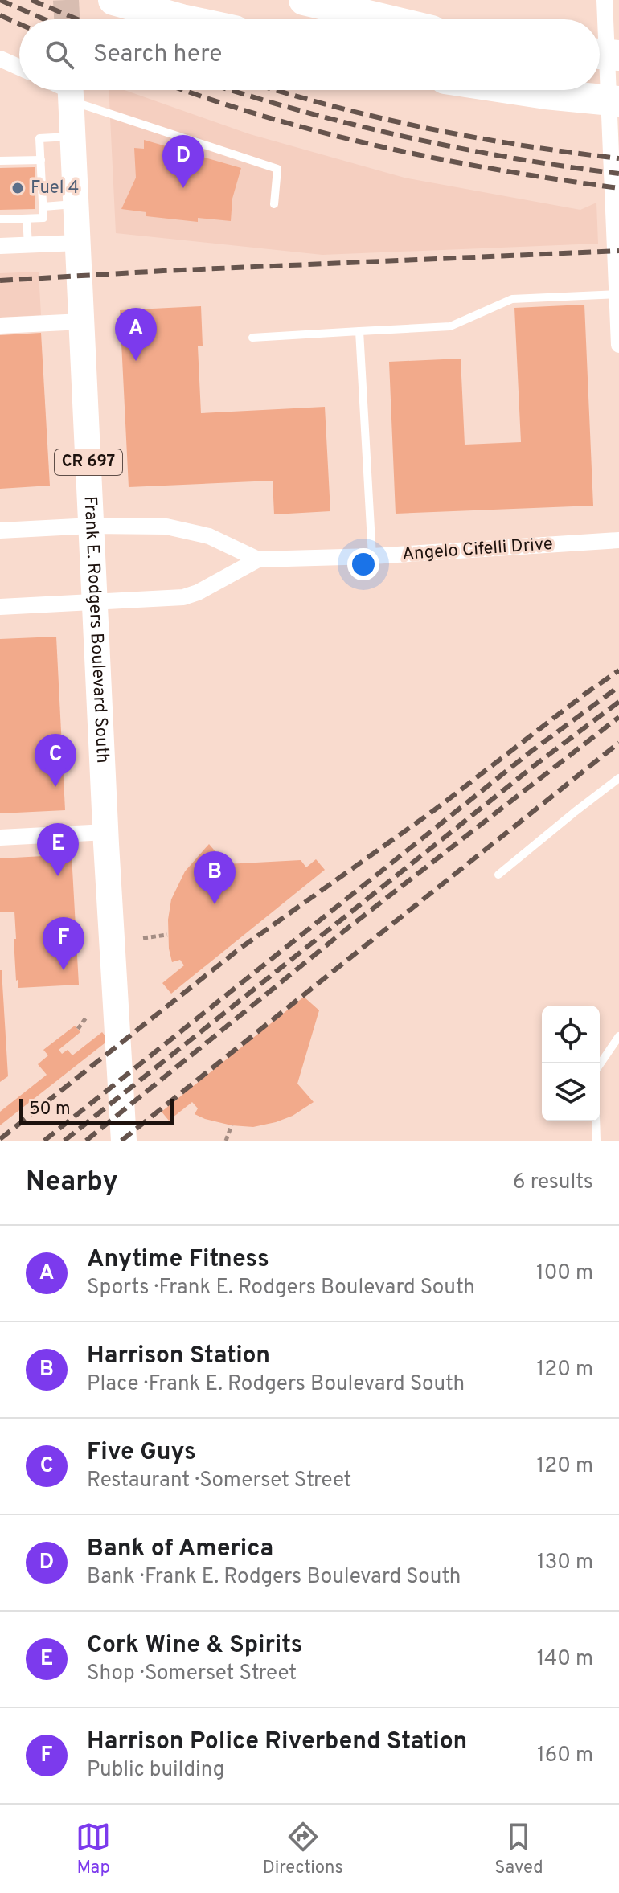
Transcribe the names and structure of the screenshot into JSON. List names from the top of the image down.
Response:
{
  "streets": {
    "main road": ["CR 697", "Frank E. Rodgers Boulevard South"],
    "street": ["Angelo Cifelli Drive"]
  },
  "crossings": [
    ["Angelo Cifelli Drive", "Frank E. Rodgers Boulevard South"]
  ],
  "places": ["Fuel 4"],
  "scale_bar": "50 m",
  "page": {
    "search": "Search here",
    "pins": [
      "D",
      "A",
      "C",
      "E",
      "B",
      "F"
    ],
    "scale": "50 m",
    "heading": ["Nearby", "6 results"],
    "list": [
      {
        "mark": "A",
        "name": "Anytime Fitness",
        "note": "Sports · Frank E. Rodgers Boulevard South",
        "value": "100 m"
      },
      {
        "mark": "B",
        "name": "Harrison Station",
        "note": "Place · Frank E. Rodgers Boulevard South",
        "value": "120 m"
      },
      {
        "mark": "C",
        "name": "Five Guys",
        "note": "Restaurant · Somerset Street",
        "value": "120 m"
      },
      {
        "mark": "D",
        "name": "Bank of America",
        "note": "Bank · Frank E. Rodgers Boulevard South",
        "value": "130 m"
      },
      {
        "mark": "E",
        "name": "Cork Wine & Spirits",
        "note": "Shop · Somerset Street",
        "value": "140 m"
      },
      {
        "mark": "F",
        "name": "Harrison Police Riverbend Station",
        "note": "Public building",
        "value": "160 m"
      }
    ],
    "nav": ["Map", "Directions", "Saved"]
  }
}
